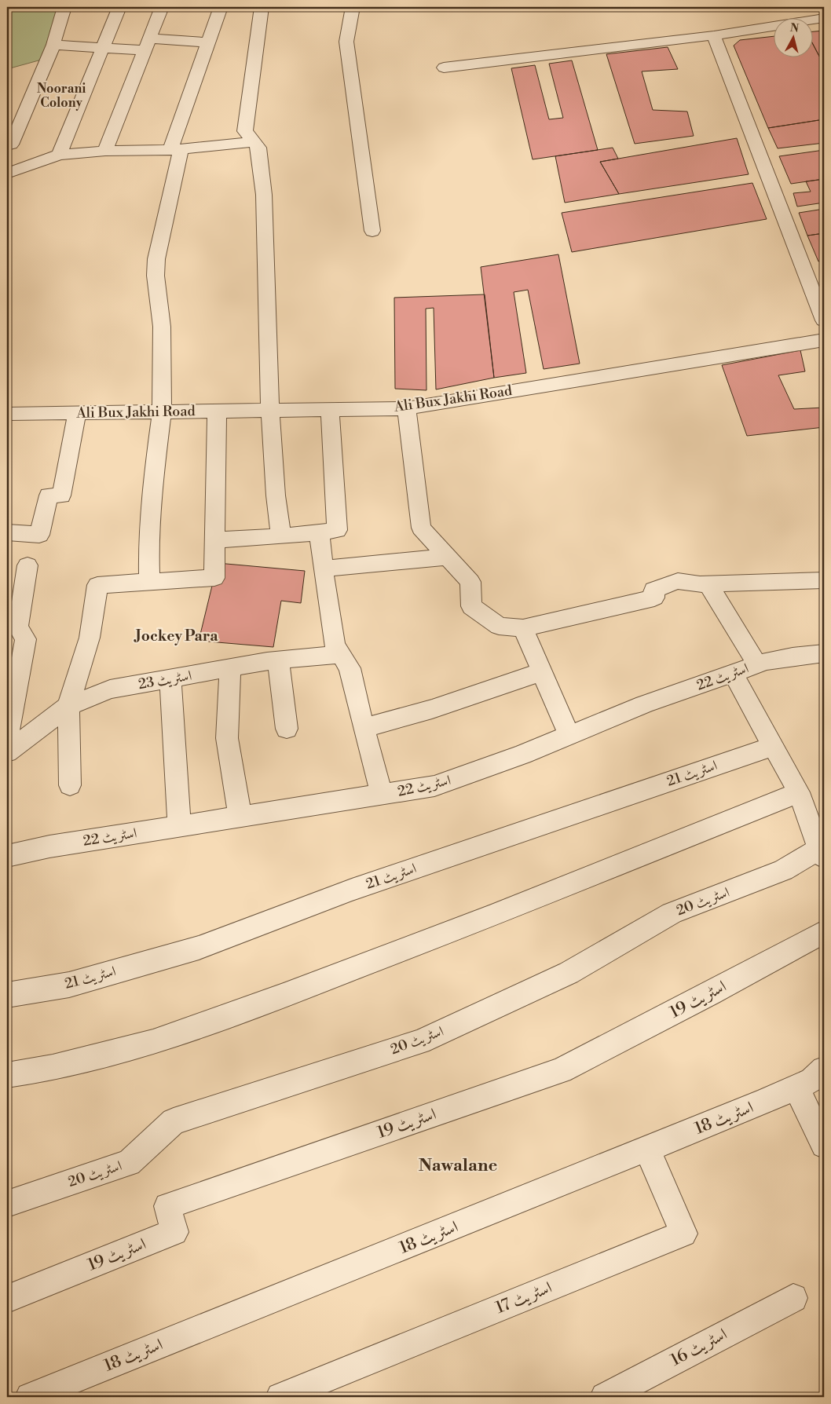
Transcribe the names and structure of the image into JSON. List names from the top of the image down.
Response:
{
  "streets": {
    "street": [
      "Ali Bux Jakhi Road",
      "اسٹریٹ 22",
      "اسٹریٹ 23",
      "اسٹریٹ 21",
      "اسٹریٹ 20",
      "اسٹریٹ 19",
      "اسٹریٹ 18",
      "اسٹریٹ 17",
      "اسٹریٹ 16"
    ]
  },
  "crossings": [
    ["اسٹریٹ 18", "اسٹریٹ 17"]
  ],
  "districts": ["Noorani Colony", "Jockey Para", "Nawalane"],
  "north": "top"
}
